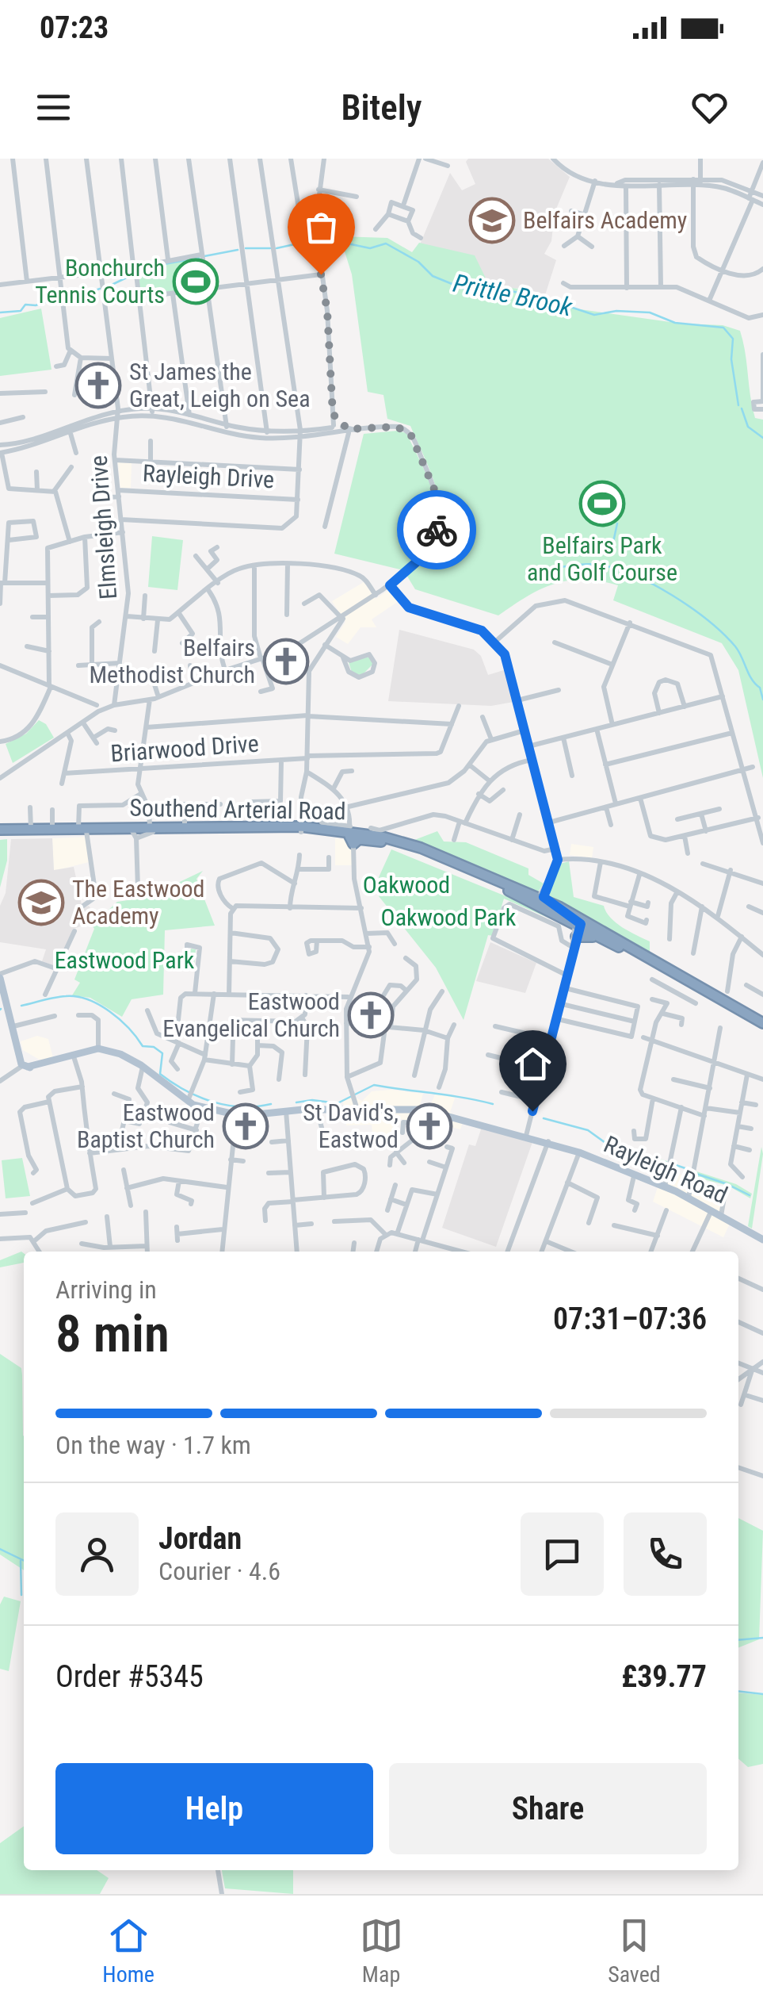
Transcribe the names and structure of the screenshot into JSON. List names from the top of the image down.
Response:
{
  "streets": {
    "highway": ["Southend Arterial Road"],
    "main road": ["Rayleigh Road"],
    "street": ["Rayleigh Drive", "Elmsleigh Drive", "Briarwood Drive"]
  },
  "crossings": [
    ["Rayleigh Drive", "Elmsleigh Drive"]
  ],
  "water": ["Prittle Brook"],
  "parks": ["Oakwood", "Oakwood Park", "Eastwood Park"],
  "places": {
    "school or university": ["Belfairs Academy", "The Eastwood Academy"],
    "sports": ["Bonchurch Tennis Courts", "Belfairs Park and Golf Course"],
    "church": [
      "St James the Great, Leigh on Sea",
      "Belfairs Methodist Church",
      "Eastwood Evangelical Church",
      "Eastwood Baptist Church",
      "St David's, Eastwod"
    ]
  },
  "page": {
    "status": "07:23",
    "header": "Bitely",
    "heading": ["8 min", "Arriving in", "07:31–07:36"],
    "panel": [
      "Jordan",
      "Courier · 4.6",
      "Order #5345",
      "£39.77"
    ],
    "bar": "On the way · 1.7 km",
    "buttons": ["Help", "Share"],
    "tabs": ["Home", "Map", "Saved"]
  }
}
